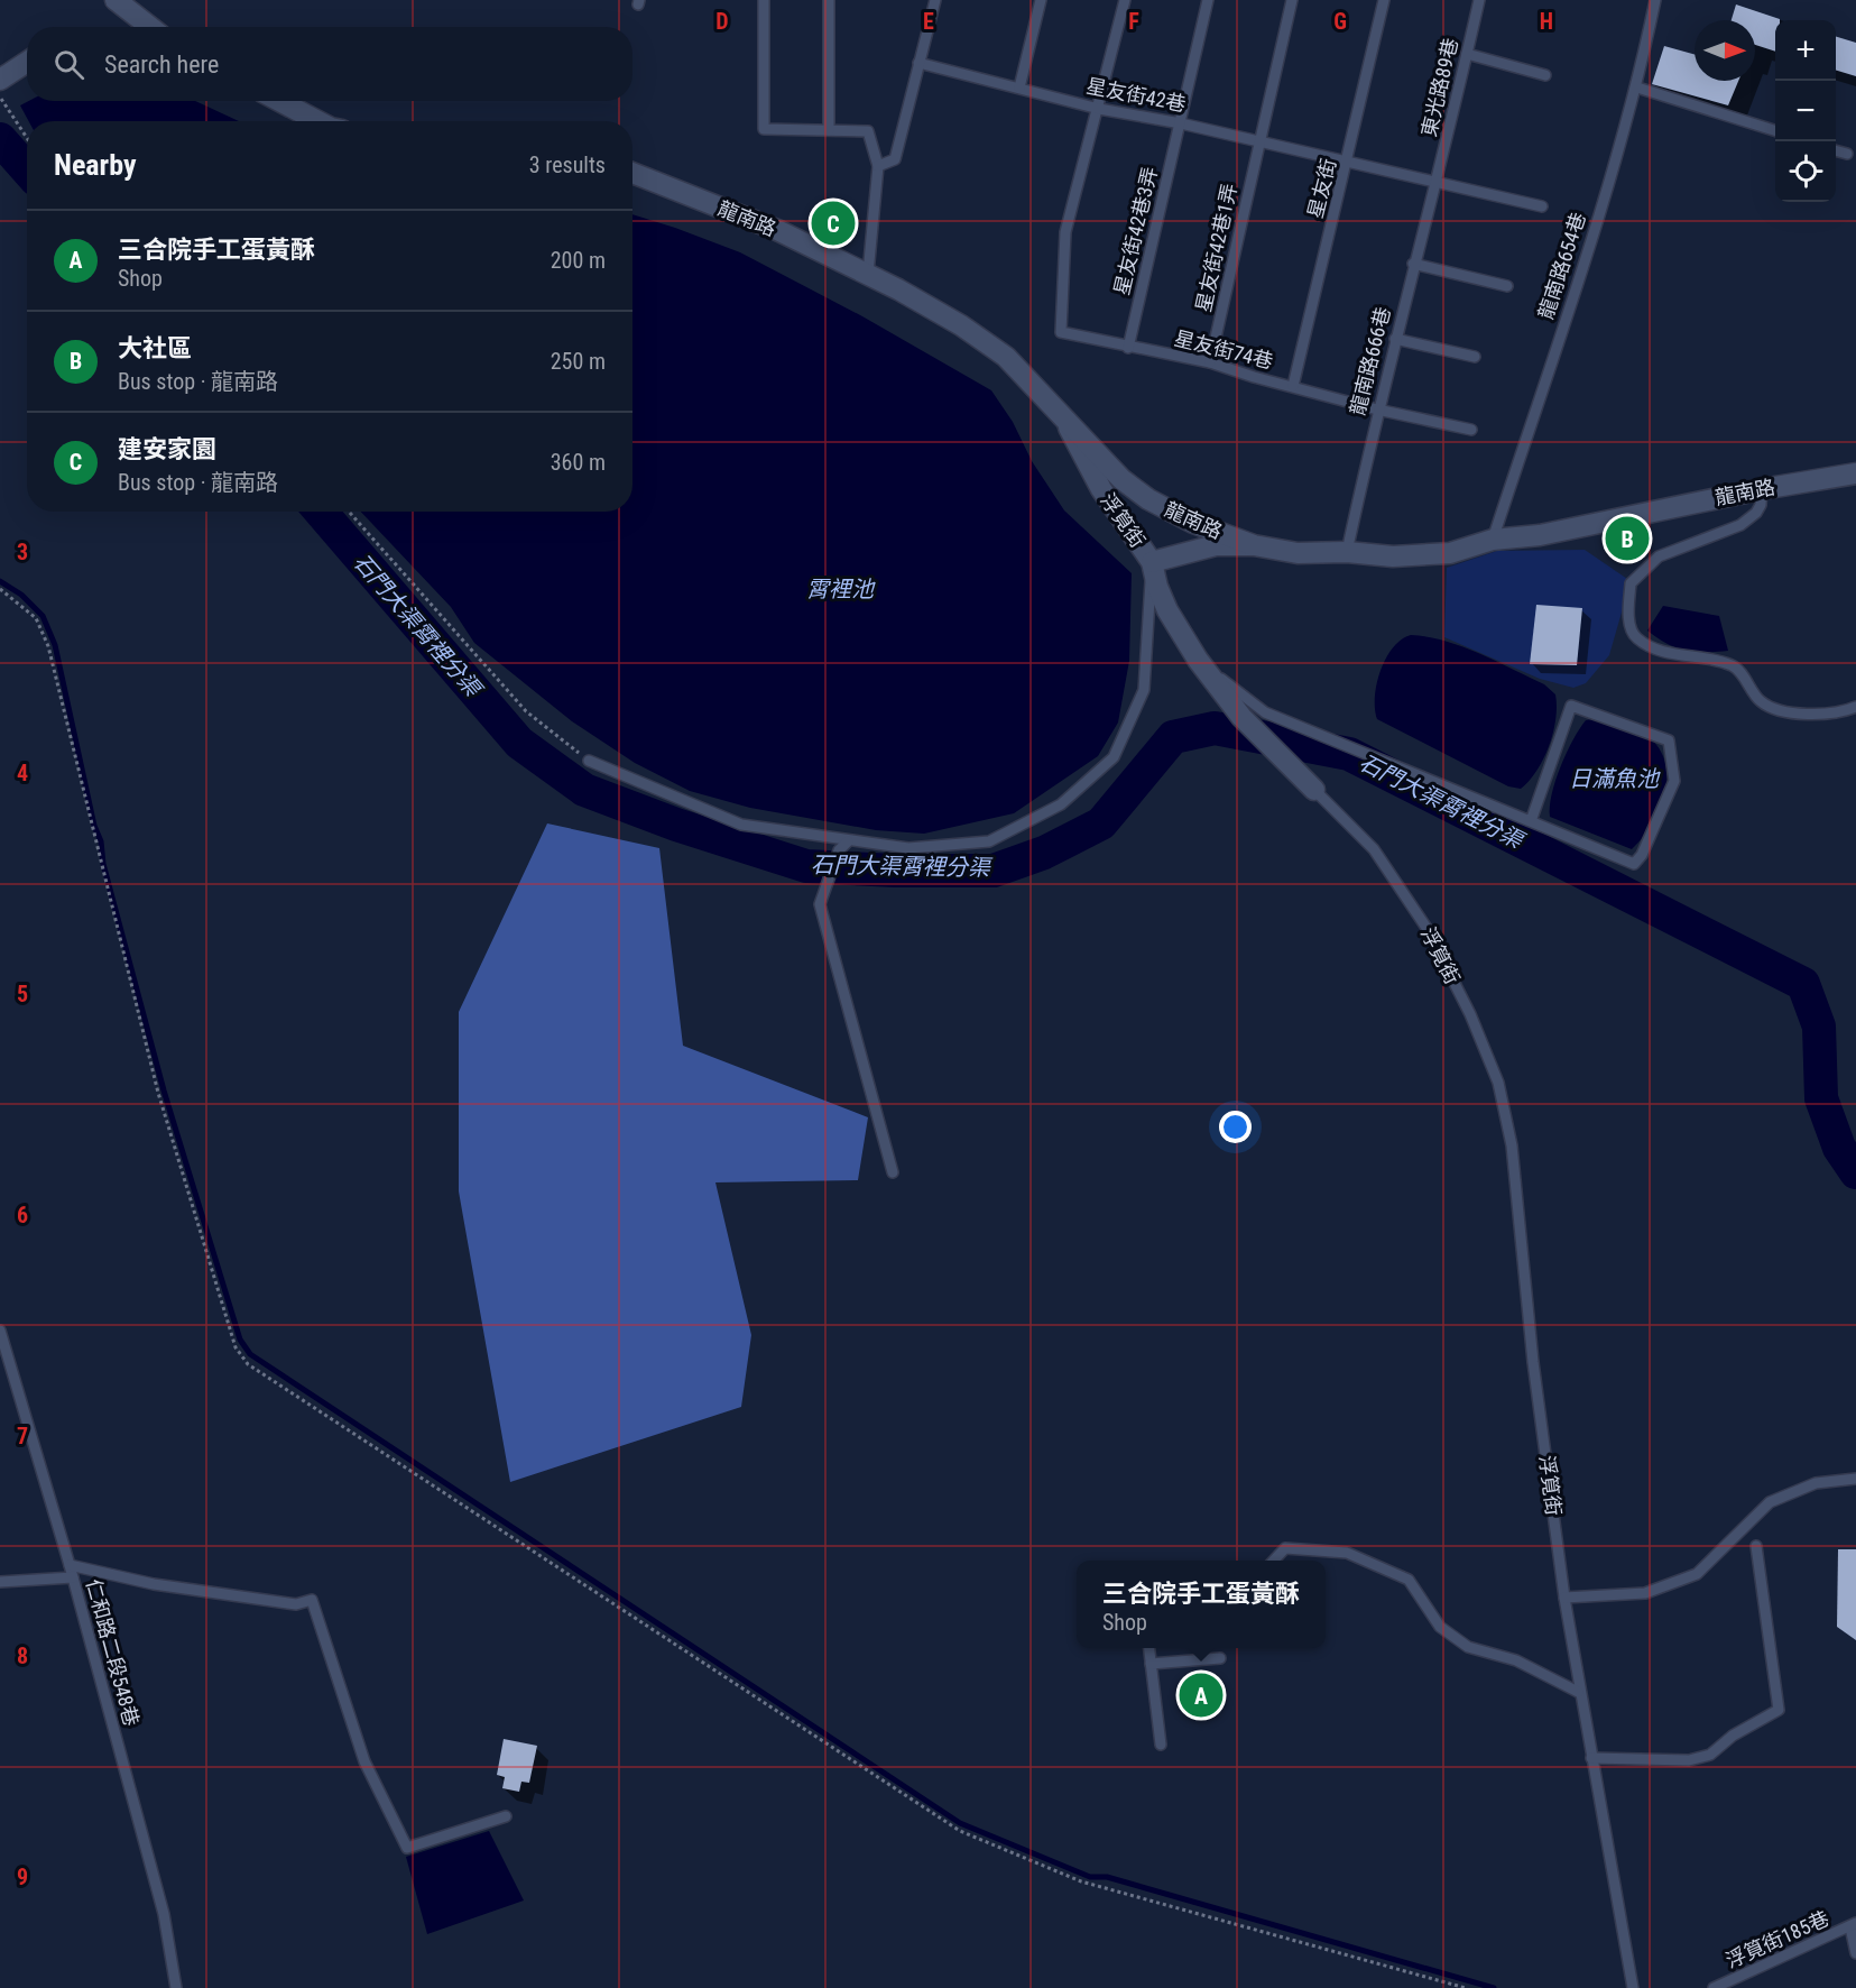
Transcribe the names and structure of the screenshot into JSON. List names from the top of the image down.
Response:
{
  "streets": {
    "main road": ["龍南路", "浮筧街"],
    "lane": [
      "東光路89巷",
      "星友街42巷",
      "星友街",
      "星友街42巷3弄",
      "星友街42巷1弄",
      "龍南路654巷",
      "星友街74巷",
      "龍南路666巷",
      "仁和路二段548巷",
      "浮筧街185巷"
    ]
  },
  "crossings": [
    ["東光路89巷", "星友街42巷"],
    ["東光路89巷", "龍南路666巷"],
    ["星友街42巷", "星友街"],
    ["星友街42巷", "星友街42巷3弄"],
    ["星友街42巷", "星友街42巷1弄"],
    ["星友街42巷", "星友街74巷"],
    ["星友街42巷", "龍南路666巷"],
    ["星友街", "星友街74巷"],
    ["龍南路", "龍南路654巷"],
    ["龍南路", "龍南路666巷"],
    ["龍南路", "浮筧街"],
    ["星友街42巷3弄", "星友街74巷"],
    ["星友街42巷1弄", "星友街74巷"],
    ["星友街74巷", "龍南路666巷"]
  ],
  "water": ["霄裡池", "石門大渠霄裡分渠", "日滿魚池"],
  "north": "right",
  "page": {
    "map_buttons": ["+", "−"],
    "search": "Search here",
    "heading": ["Nearby", "3 results"],
    "pins": ["C", "B", "A"],
    "list": [
      {
        "mark": "A",
        "name": "三合院手工蛋黃酥",
        "note": "Shop",
        "value": "200 m"
      },
      {
        "mark": "B",
        "name": "大社區",
        "note": "Bus stop · 龍南路",
        "value": "250 m"
      },
      {
        "mark": "C",
        "name": "建安家園",
        "note": "Bus stop · 龍南路",
        "value": "360 m"
      }
    ],
    "popup": ["三合院手工蛋黃酥", "Shop"]
  },
  "grid": {
    "columns": [
      "D",
      "E",
      "F",
      "G",
      "H"
    ],
    "rows": [
      "3",
      "4",
      "5",
      "6",
      "7",
      "8",
      "9"
    ]
  }
}
